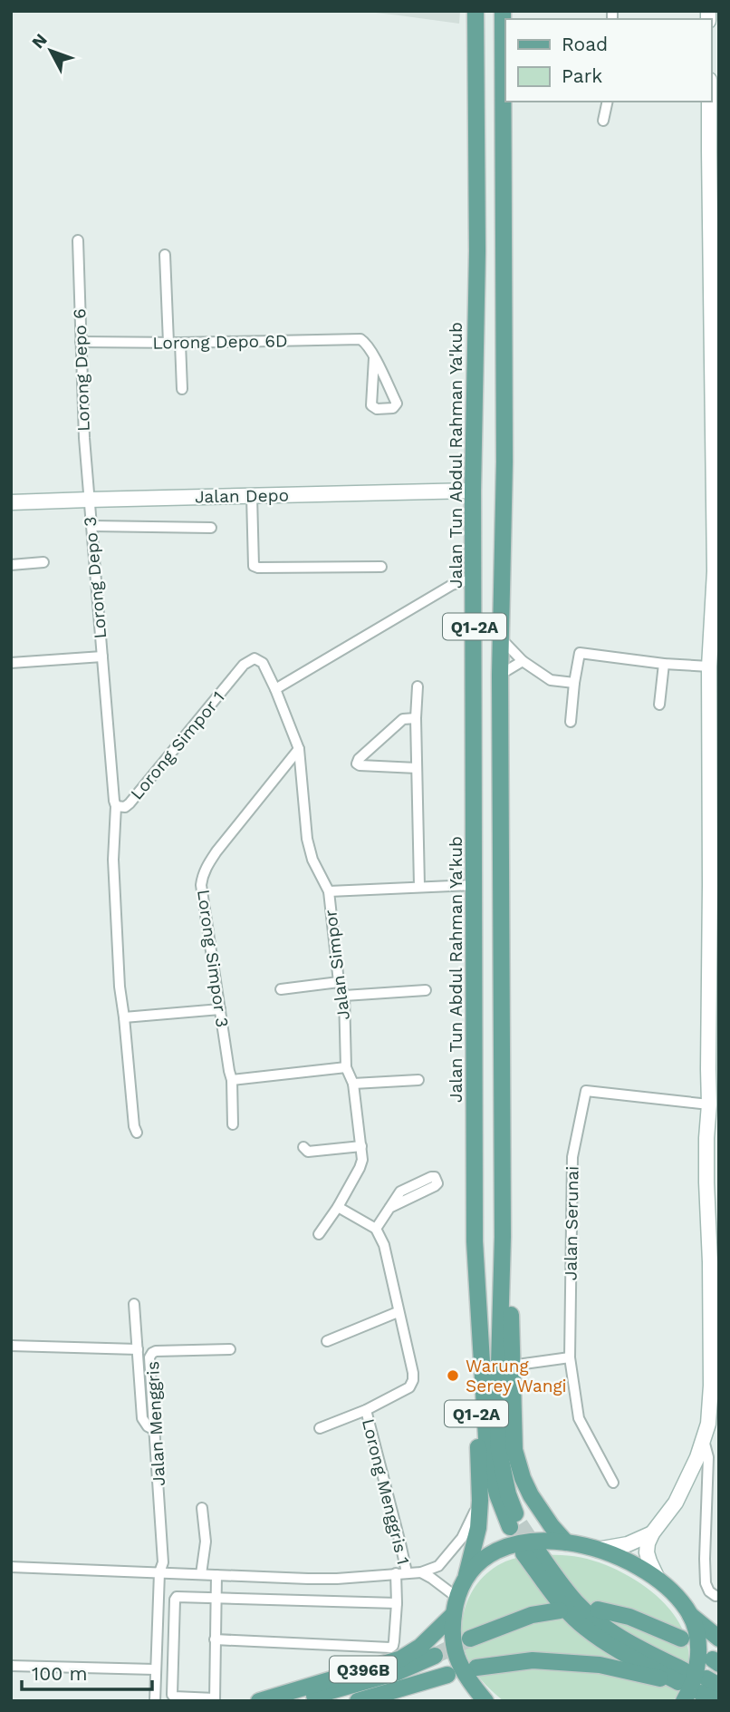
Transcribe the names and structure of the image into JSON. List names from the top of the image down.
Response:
{
  "streets": {
    "main road": [
      "Jalan Tun Abdul Rahman Ya'kub",
      "Jalan Depo",
      "Q1-2A",
      "Q396B"
    ],
    "street": [
      "Lorong Depo 6D",
      "Lorong Depo 6",
      "Lorong Depo 3",
      "Lorong Simpor 1",
      "Lorong Simpor 3",
      "Jalan Simpor",
      "Jalan Serunai",
      "Jalan Menggris",
      "Lorong Menggris 1"
    ]
  },
  "crossings": [
    ["Lorong Depo 6D", "Lorong Depo 6"],
    ["Lorong Depo 6", "Jalan Depo"],
    ["Lorong Depo 6", "Lorong Depo 3"],
    ["Jalan Tun Abdul Rahman Ya'kub", "Jalan Depo"],
    ["Jalan Tun Abdul Rahman Ya'kub", "Q1-2A"],
    ["Jalan Depo", "Lorong Depo 3"],
    ["Lorong Depo 3", "Lorong Simpor 1"],
    ["Lorong Simpor 1", "Jalan Simpor"],
    ["Lorong Simpor 3", "Jalan Simpor"]
  ],
  "places": ["Warung Serey Wangi"],
  "legend": ["Road", "Park"],
  "scale_bar": "100 m",
  "north": "top left"
}
